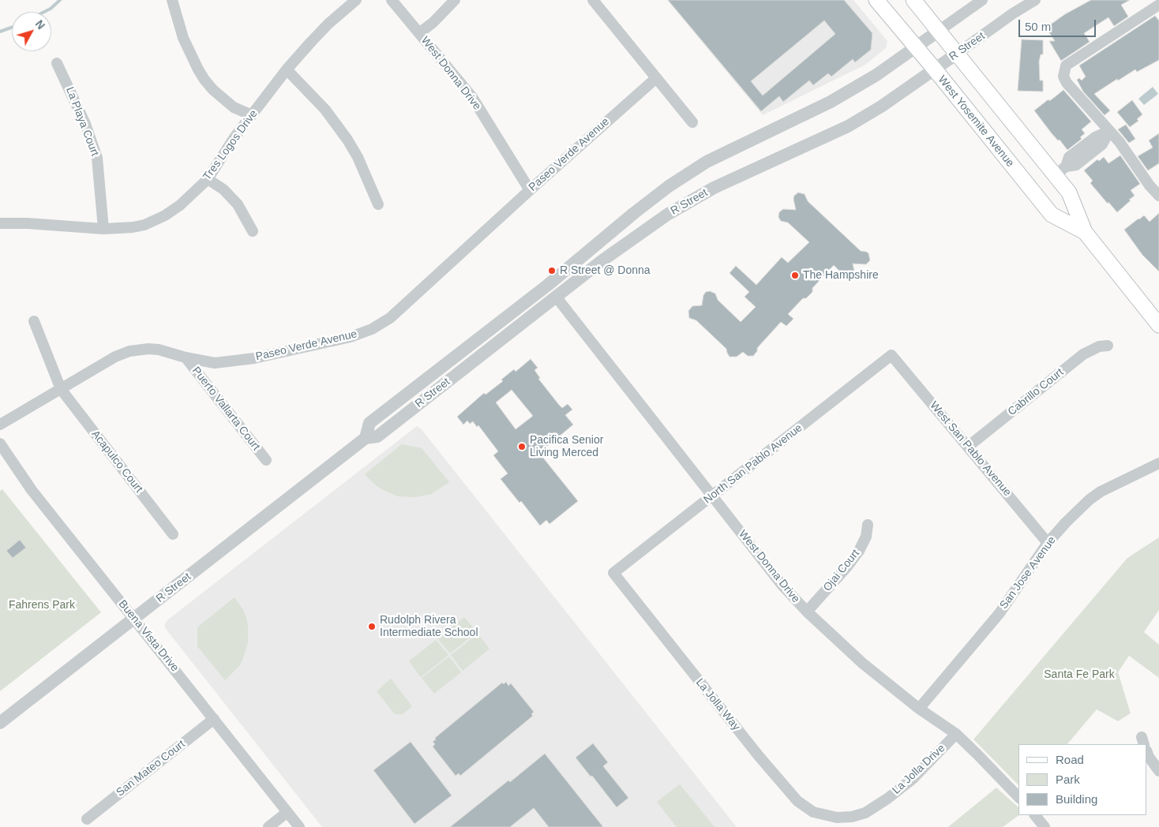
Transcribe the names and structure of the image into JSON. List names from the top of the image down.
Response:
{
  "streets": {
    "main road": ["West Yosemite Avenue"],
    "street": [
      "R Street",
      "West Donna Drive",
      "La Playa Court",
      "Tres Logos Drive",
      "Paseo Verde Avenue",
      "Cabrillo Court",
      "Puerto Vallarta Court",
      "West San Pablo Avenue",
      "Acapulco Court",
      "North San Pablo Avenue",
      "Ojai Court",
      "San Jose Avenue",
      "Buena Vista Drive",
      "La Jolla Way",
      "San Mateo Court",
      "La Jolla Drive"
    ]
  },
  "crossings": [
    ["R Street", "West Donna Drive"],
    ["R Street", "West Yosemite Avenue"],
    ["R Street", "Buena Vista Drive"],
    ["West Donna Drive", "Paseo Verde Avenue"],
    ["West Donna Drive", "North San Pablo Avenue"],
    ["West Donna Drive", "Ojai Court"],
    ["West Donna Drive", "San Jose Avenue"],
    ["West Donna Drive", "La Jolla Drive"],
    ["La Playa Court", "Tres Logos Drive"],
    ["Paseo Verde Avenue", "Puerto Vallarta Court"],
    ["Paseo Verde Avenue", "Acapulco Court"],
    ["Cabrillo Court", "West San Pablo Avenue"],
    ["West San Pablo Avenue", "North San Pablo Avenue"],
    ["West San Pablo Avenue", "San Jose Avenue"],
    ["North San Pablo Avenue", "La Jolla Way"],
    ["Buena Vista Drive", "San Mateo Court"],
    ["La Jolla Way", "La Jolla Drive"]
  ],
  "parks": ["Fahrens Park", "Santa Fe Park"],
  "places": [
    "R Street @ Donna",
    "The Hampshire",
    "Pacifica Senior Living Merced",
    "Rudolph Rivera Intermediate School"
  ],
  "legend": ["Road", "Park", "Building"],
  "scale_bar": "50 m",
  "north": "top right"
}
